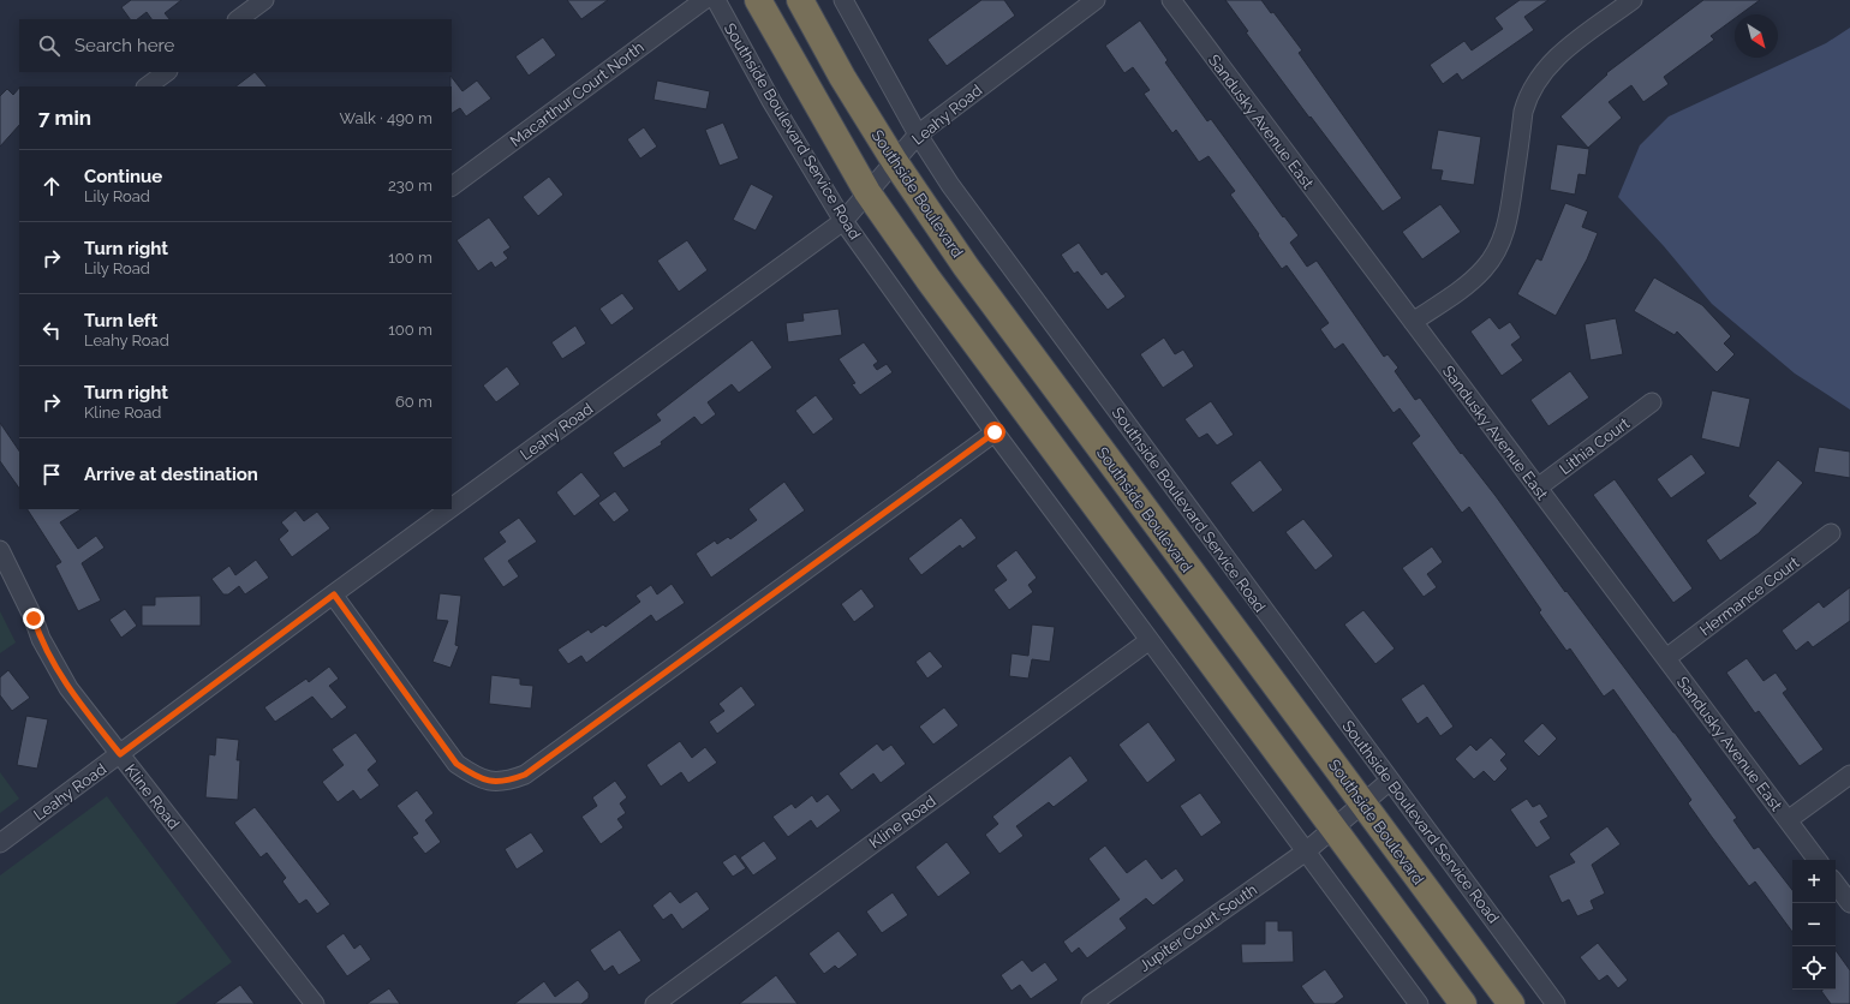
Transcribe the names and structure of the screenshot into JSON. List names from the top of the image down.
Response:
{
  "streets": {
    "highway": ["Southside Boulevard"],
    "street": [
      "Macarthur Court North",
      "Leahy Road",
      "Sandusky Avenue East",
      "Southside Boulevard Service Road",
      "Lithia Court",
      "Hermance Court",
      "Kline Road",
      "Jupiter Court South"
    ]
  },
  "crossings": [
    ["Leahy Road", "Southside Boulevard Service Road"],
    ["Leahy Road", "Southside Boulevard"],
    ["Leahy Road", "Kline Road"],
    ["Sandusky Avenue East", "Lithia Court"],
    ["Sandusky Avenue East", "Hermance Court"],
    ["Southside Boulevard Service Road", "Kline Road"],
    ["Southside Boulevard Service Road", "Jupiter Court South"],
    ["Southside Boulevard", "Jupiter Court South"]
  ],
  "north": "bottom right",
  "page": {
    "search": "Search here",
    "heading": ["7 min", "Walk · 490 m"],
    "list": [
      ["Continue", "Lily Road", "230 m"],
      ["Turn right", "Lily Road", "100 m"],
      ["Turn left", "Leahy Road", "100 m"],
      ["Turn right", "Kline Road", "60 m"],
      "Arrive at destination"
    ],
    "map_buttons": ["+", "−"]
  }
}
